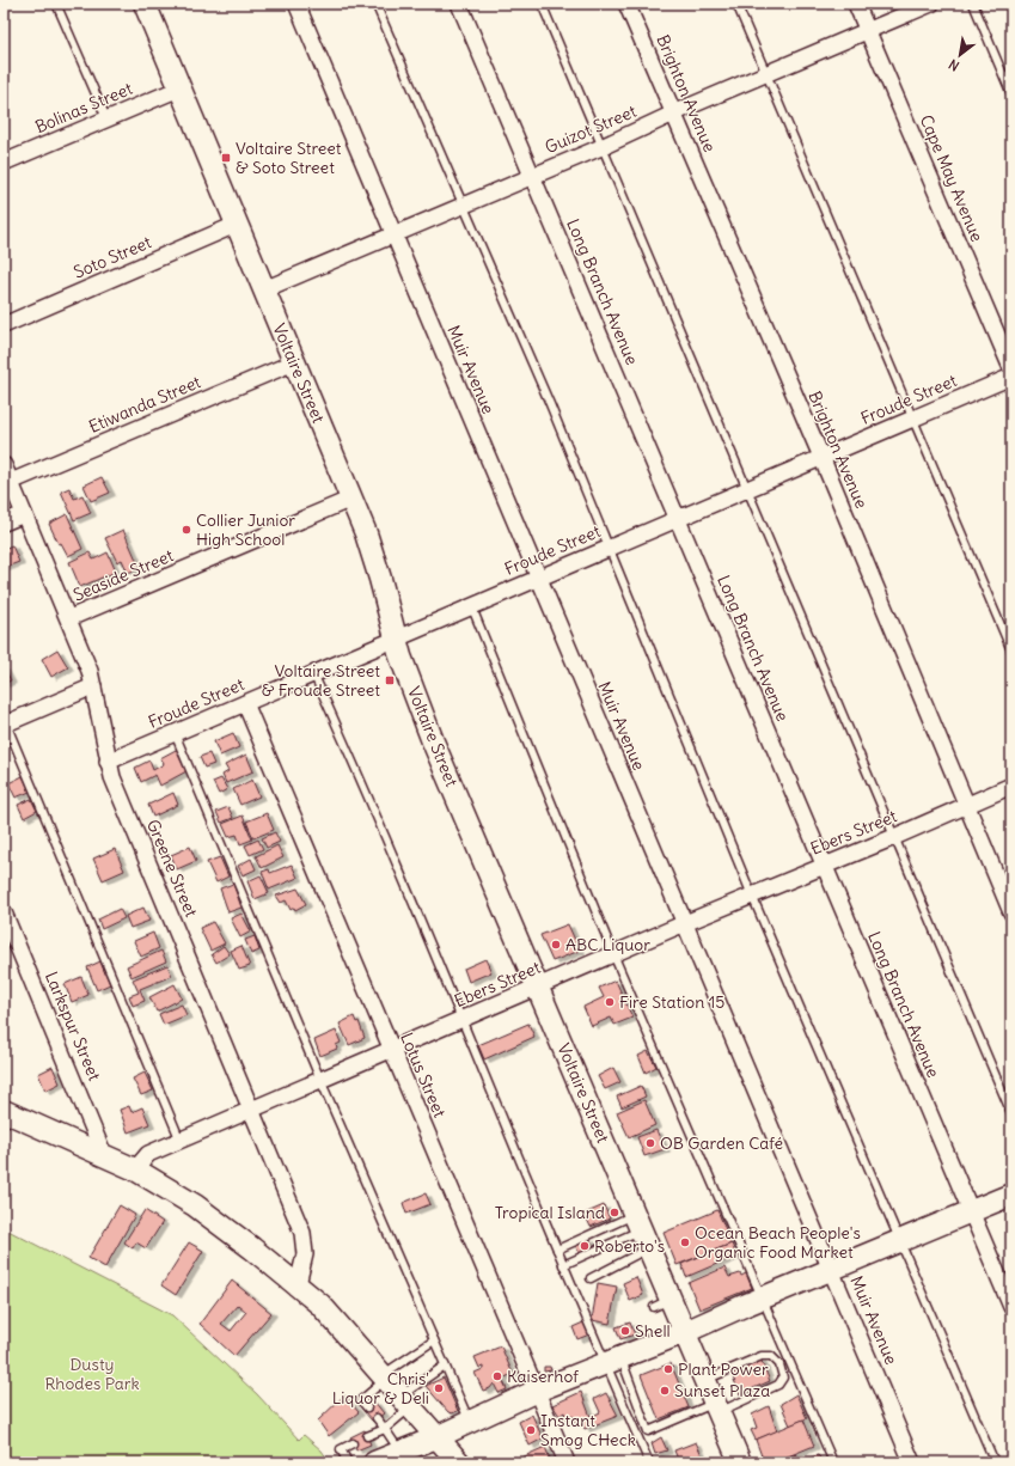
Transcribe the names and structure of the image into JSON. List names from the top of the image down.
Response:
{
  "streets": {
    "main road": ["Voltaire Street"],
    "street": [
      "Brighton Avenue",
      "Bolinas Street",
      "Guizot Street",
      "Cape May Avenue",
      "Soto Street",
      "Long Branch Avenue",
      "Muir Avenue",
      "Froude Street",
      "Etiwanda Street",
      "Seaside Street",
      "Ebers Street",
      "Greene Street",
      "Larkspur Street",
      "Lotus Street"
    ]
  },
  "crossings": [
    ["Brighton Avenue", "Guizot Street"],
    ["Brighton Avenue", "Froude Street"],
    ["Brighton Avenue", "Ebers Street"],
    ["Bolinas Street", "Voltaire Street"],
    ["Guizot Street", "Cape May Avenue"],
    ["Guizot Street", "Long Branch Avenue"],
    ["Guizot Street", "Muir Avenue"],
    ["Guizot Street", "Voltaire Street"],
    ["Soto Street", "Voltaire Street"],
    ["Long Branch Avenue", "Froude Street"],
    ["Long Branch Avenue", "Ebers Street"],
    ["Muir Avenue", "Froude Street"],
    ["Muir Avenue", "Ebers Street"],
    ["Voltaire Street", "Froude Street"],
    ["Voltaire Street", "Etiwanda Street"],
    ["Voltaire Street", "Seaside Street"],
    ["Voltaire Street", "Ebers Street"],
    ["Froude Street", "Greene Street"],
    ["Froude Street", "Lotus Street"],
    ["Etiwanda Street", "Greene Street"],
    ["Seaside Street", "Greene Street"],
    ["Ebers Street", "Greene Street"],
    ["Ebers Street", "Lotus Street"]
  ],
  "parks": ["Dusty Rhodes Park"],
  "places": {
    "transit": ["Voltaire Street & Soto Street", "Voltaire Street & Froude Street"],
    "other": [
      "Collier Junior High School",
      "ABC Liquor",
      "Fire Station 15",
      "OB Garden Café",
      "Tropical Island",
      "Ocean Beach People's Organic Food Market",
      "Roberto's",
      "Shell",
      "Plant Power",
      "Kaiserhof",
      "Chris' Liquor & Deli",
      "Sunset Plaza",
      "Instant Smog CHeck"
    ]
  },
  "north": "bottom left"
}
